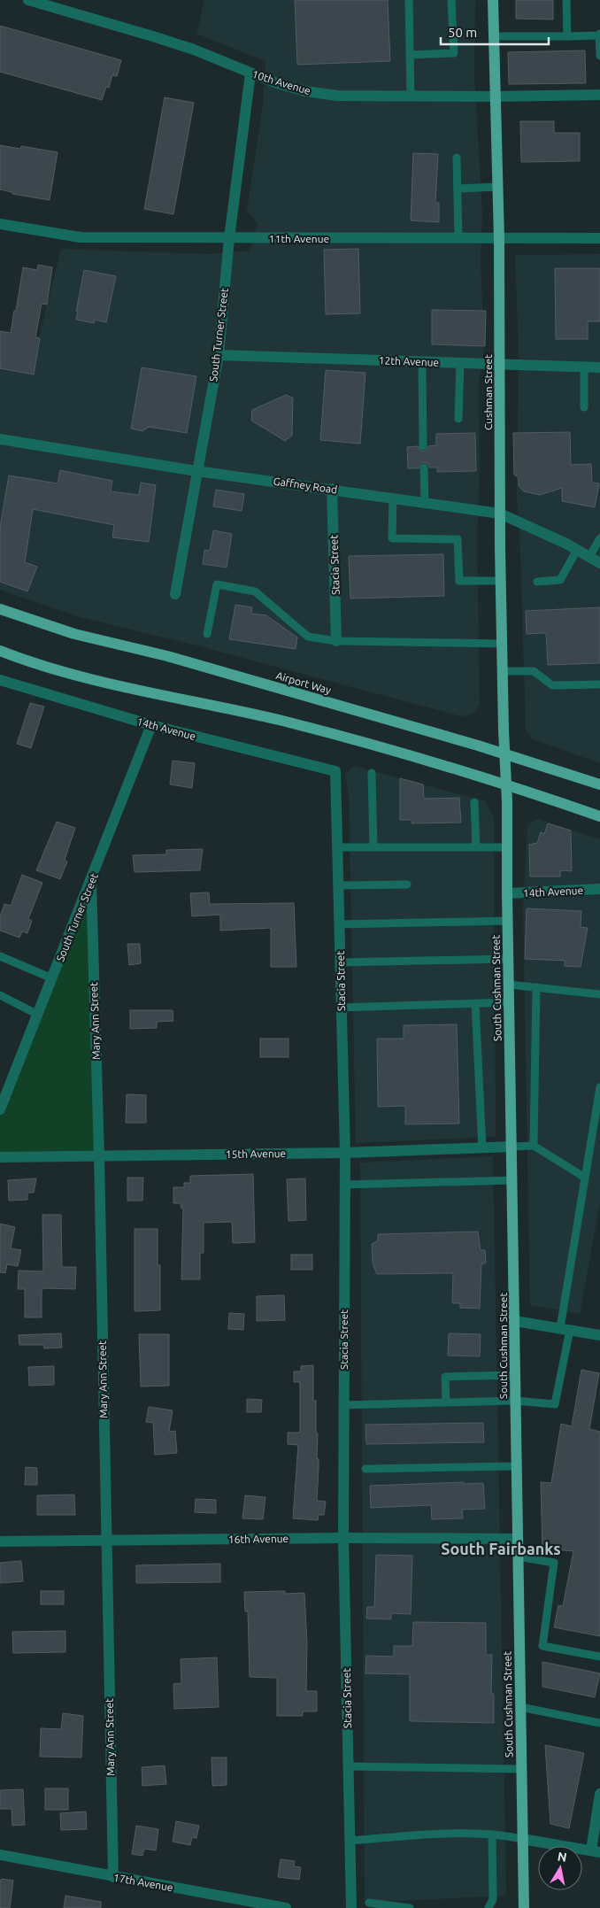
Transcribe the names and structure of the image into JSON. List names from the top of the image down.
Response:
{
  "streets": {
    "main road": ["Cushman Street", "Airport Way", "South Cushman Street"],
    "street": [
      "10th Avenue",
      "11th Avenue",
      "South Turner Street",
      "12th Avenue",
      "Gaffney Road",
      "Stacia Street",
      "14th Avenue",
      "Mary Ann Street",
      "15th Avenue",
      "16th Avenue",
      "17th Avenue"
    ]
  },
  "crossings": [
    ["10th Avenue", "South Turner Street"],
    ["10th Avenue", "Cushman Street"],
    ["11th Avenue", "South Turner Street"],
    ["11th Avenue", "Cushman Street"],
    ["South Turner Street", "12th Avenue"],
    ["South Turner Street", "Gaffney Road"],
    ["South Turner Street", "14th Avenue"],
    ["South Turner Street", "Mary Ann Street"],
    ["12th Avenue", "Cushman Street"],
    ["Cushman Street", "Gaffney Road"],
    ["Cushman Street", "Airport Way"],
    ["Cushman Street", "South Cushman Street"],
    ["Gaffney Road", "Stacia Street"],
    ["Stacia Street", "14th Avenue"],
    ["Stacia Street", "15th Avenue"],
    ["Stacia Street", "16th Avenue"],
    ["14th Avenue", "South Cushman Street"],
    ["South Cushman Street", "15th Avenue"],
    ["South Cushman Street", "16th Avenue"],
    ["Mary Ann Street", "15th Avenue"],
    ["Mary Ann Street", "16th Avenue"],
    ["Mary Ann Street", "17th Avenue"]
  ],
  "districts": ["South Fairbanks"],
  "scale_bar": "50 m",
  "north": "top"
}
